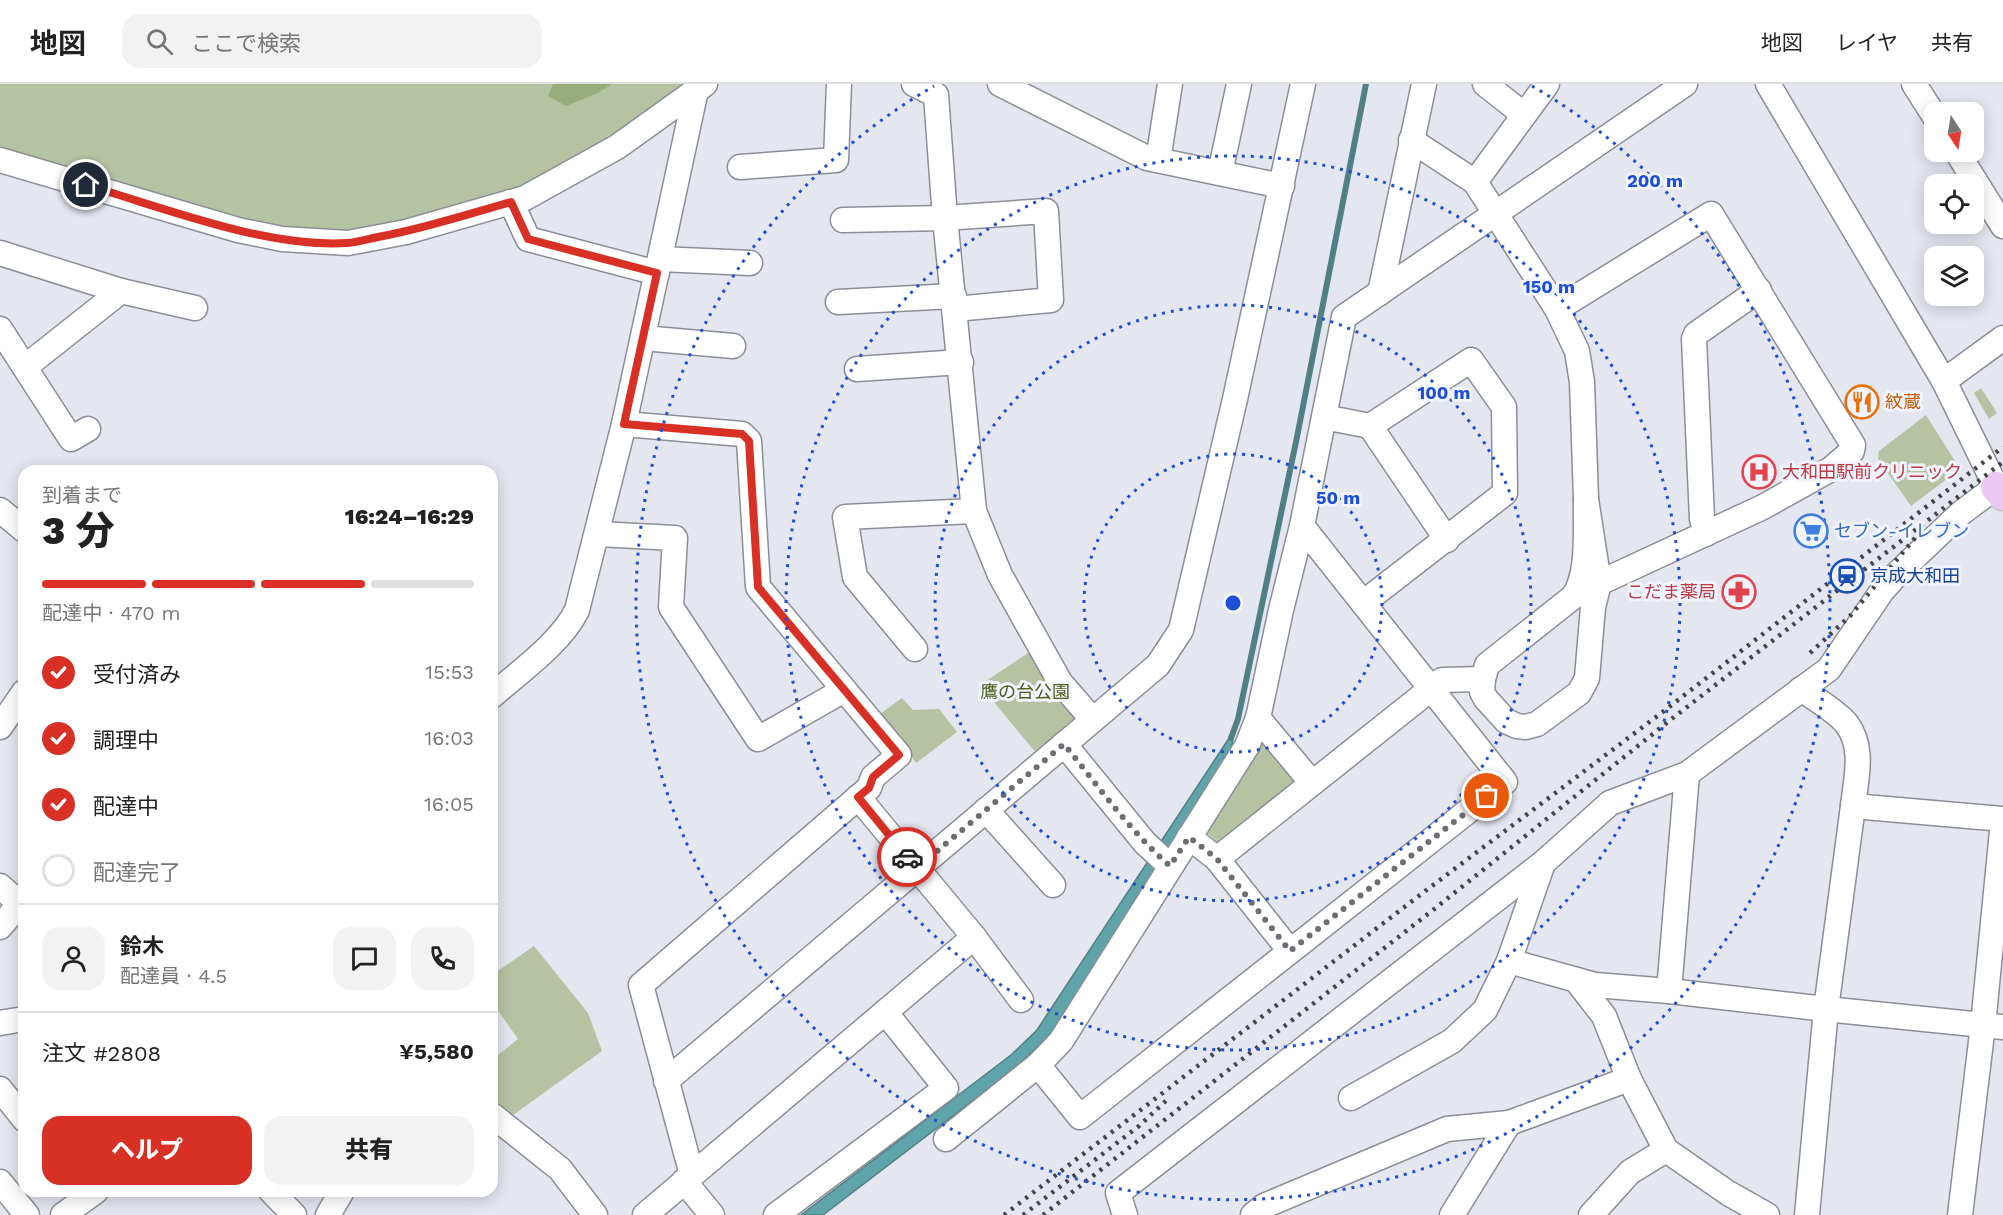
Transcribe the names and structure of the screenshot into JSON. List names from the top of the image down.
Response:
{
  "parks": ["鷹の台公園"],
  "places": {
    "restaurant": ["紋蔵"],
    "hospital": ["大和田駅前クリニック"],
    "supermarket": ["セブン-イレブン"],
    "station": ["京成大和田"],
    "pharmacy": ["こだま薬局"]
  },
  "north": "bottom",
  "page": {
    "header": "地図",
    "search": "ここで検索",
    "nav": ["地図", "レイヤ", "共有"],
    "heading": ["3 分", "到着まで", "16:24–16:29"],
    "panel": [
      "鈴木",
      "配達員 · 4.5",
      "注文 #2808",
      "¥5,580"
    ],
    "bar": "配達中 · 470 m",
    "list": [
      ["受付済み", "15:53"],
      ["調理中", "16:03"],
      ["配達中", "16:05"],
      "配達完了"
    ],
    "buttons": ["ヘルプ", "共有"]
  },
  "rings": [
    "200 m",
    "150 m",
    "100 m",
    "50 m"
  ]
}
